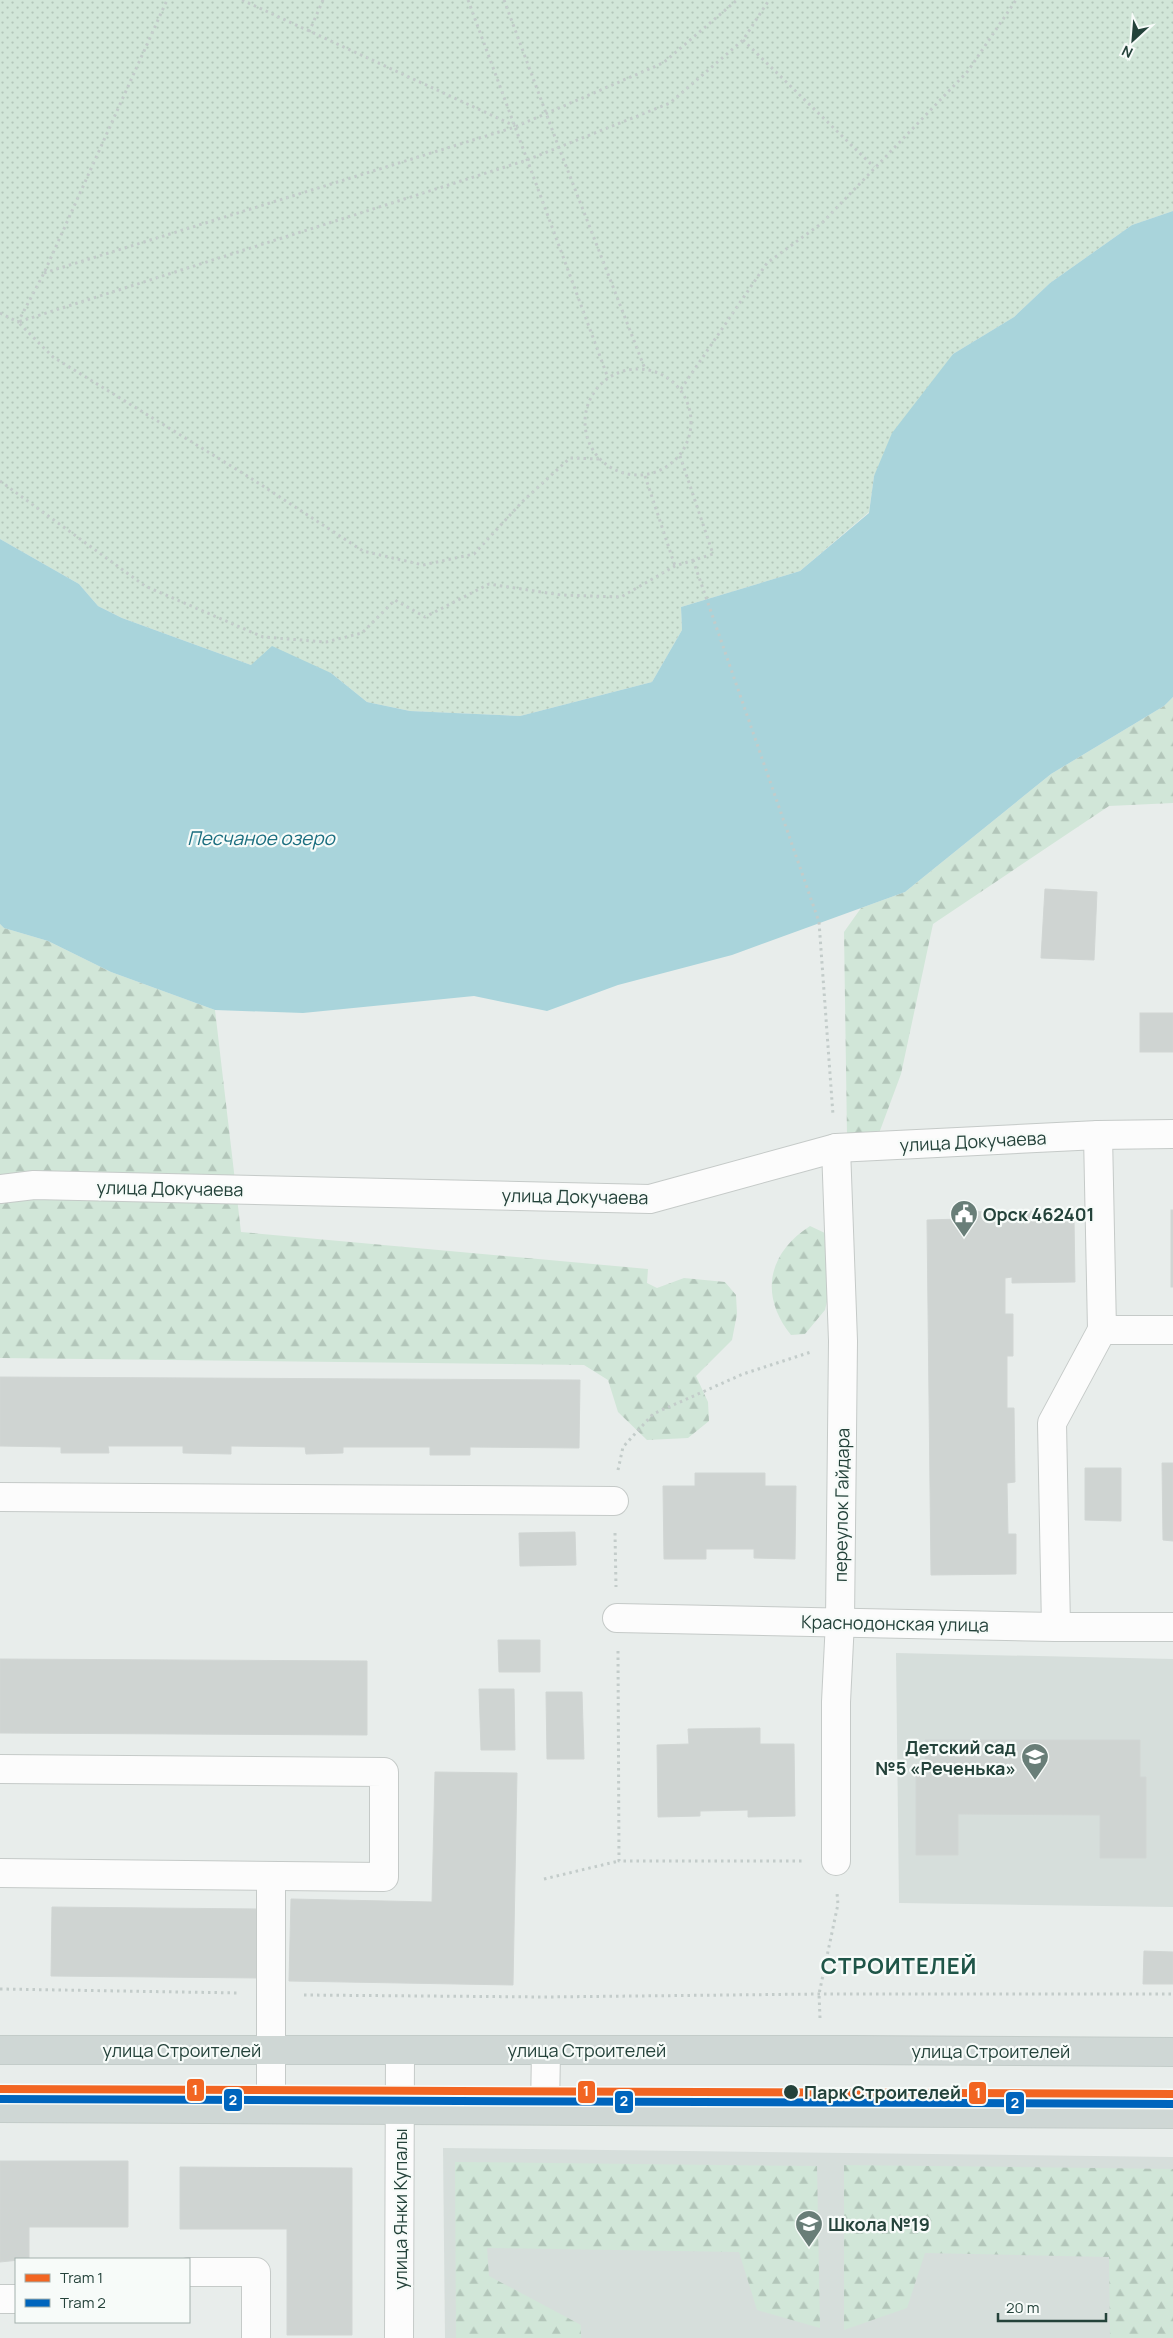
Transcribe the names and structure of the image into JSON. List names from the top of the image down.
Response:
{
  "streets": {
    "main road": ["улица Строителей"],
    "street": [
      "улица Докучаева",
      "переулок Гайдара",
      "Краснодонская улица",
      "улица Янки Купалы"
    ]
  },
  "crossings": [
    ["улица Докучаева", "переулок Гайдара"],
    ["переулок Гайдара", "Краснодонская улица"],
    ["улица Строителей", "улица Янки Купалы"]
  ],
  "districts": ["СТРОИТЕЛЕЙ"],
  "water": ["Песчаное озеро"],
  "places": {
    "public building": ["Орск 462401"],
    "school or university": ["Детский сад №5 «Реченька»", "Школа №19"],
    "other": ["Парк Строителей"]
  },
  "lines": ["tram line 1", "tram line 2"],
  "legend": ["Tram 1", "Tram 2"],
  "scale_bar": "20 m",
  "north": "bottom left"
}
